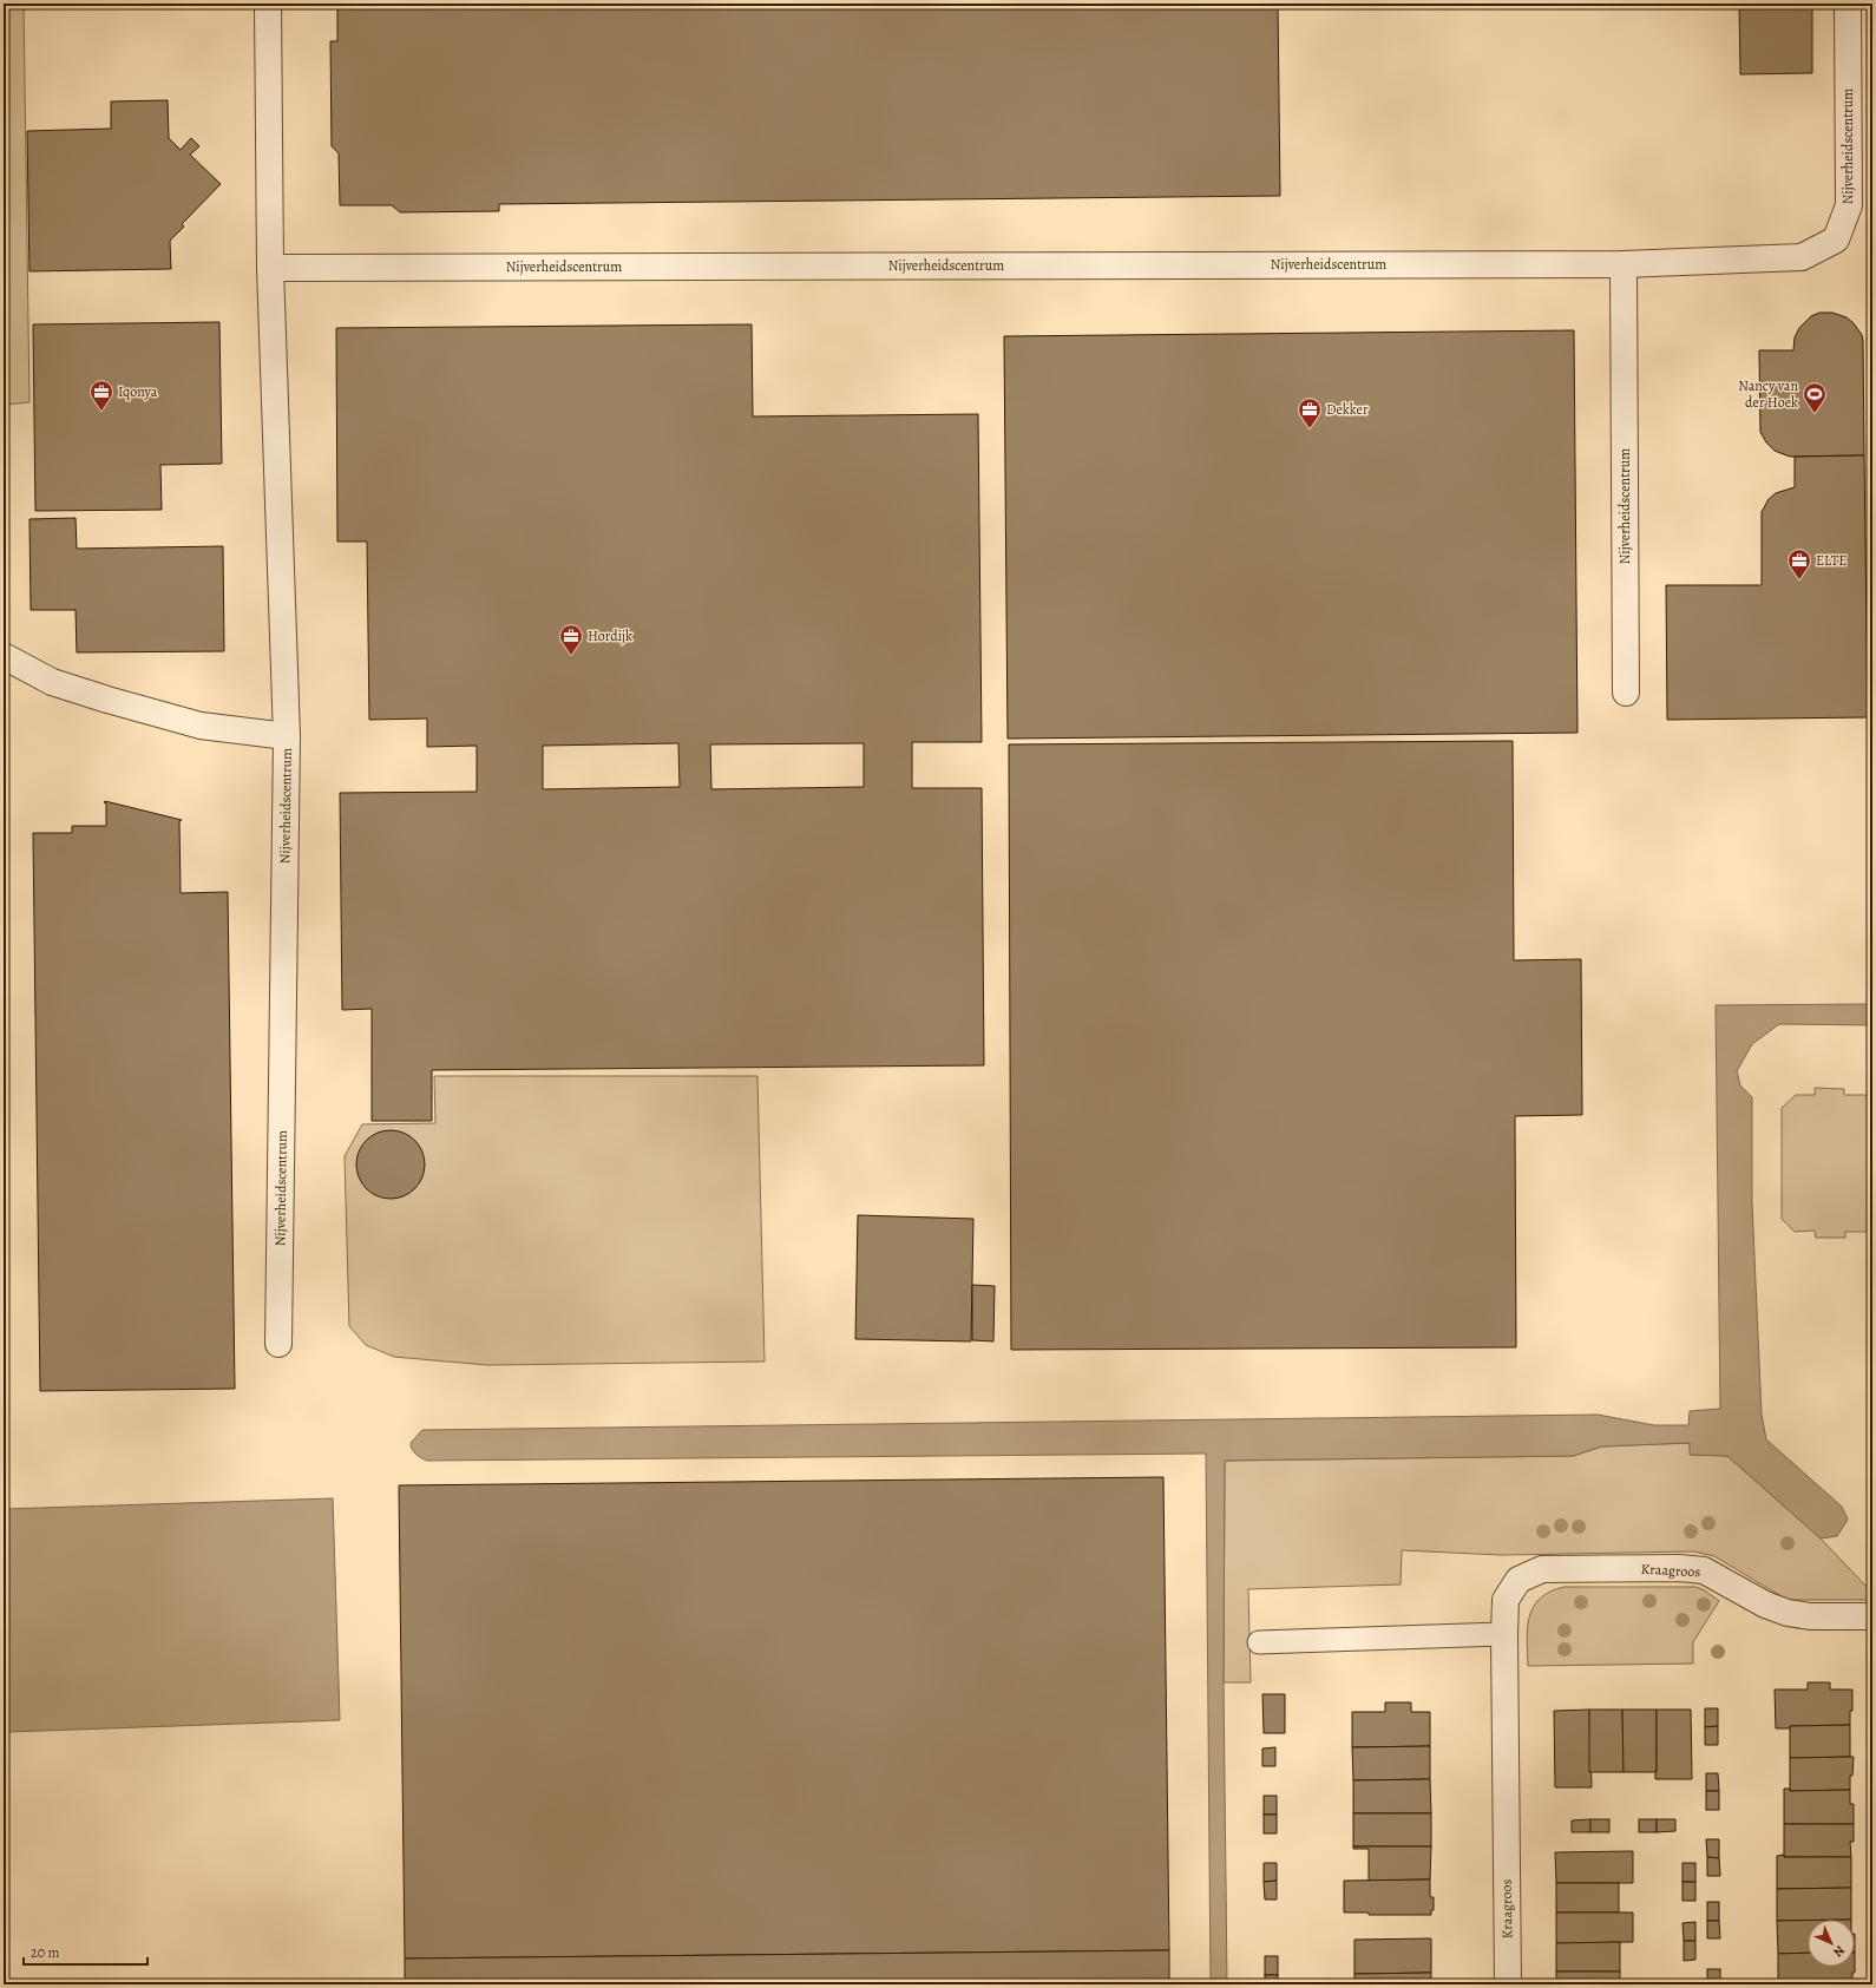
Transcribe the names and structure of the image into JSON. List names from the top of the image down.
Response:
{
  "streets": {
    "street": ["Nijverheidscentrum", "Kraagroos"]
  },
  "places": {
    "office": [
      "Iqonya",
      "Dekker",
      "ELTE",
      "Hordijk"
    ],
    "sports": ["Nancy van der Hoek"]
  },
  "scale_bar": "20 m",
  "north": "bottom right"
}
